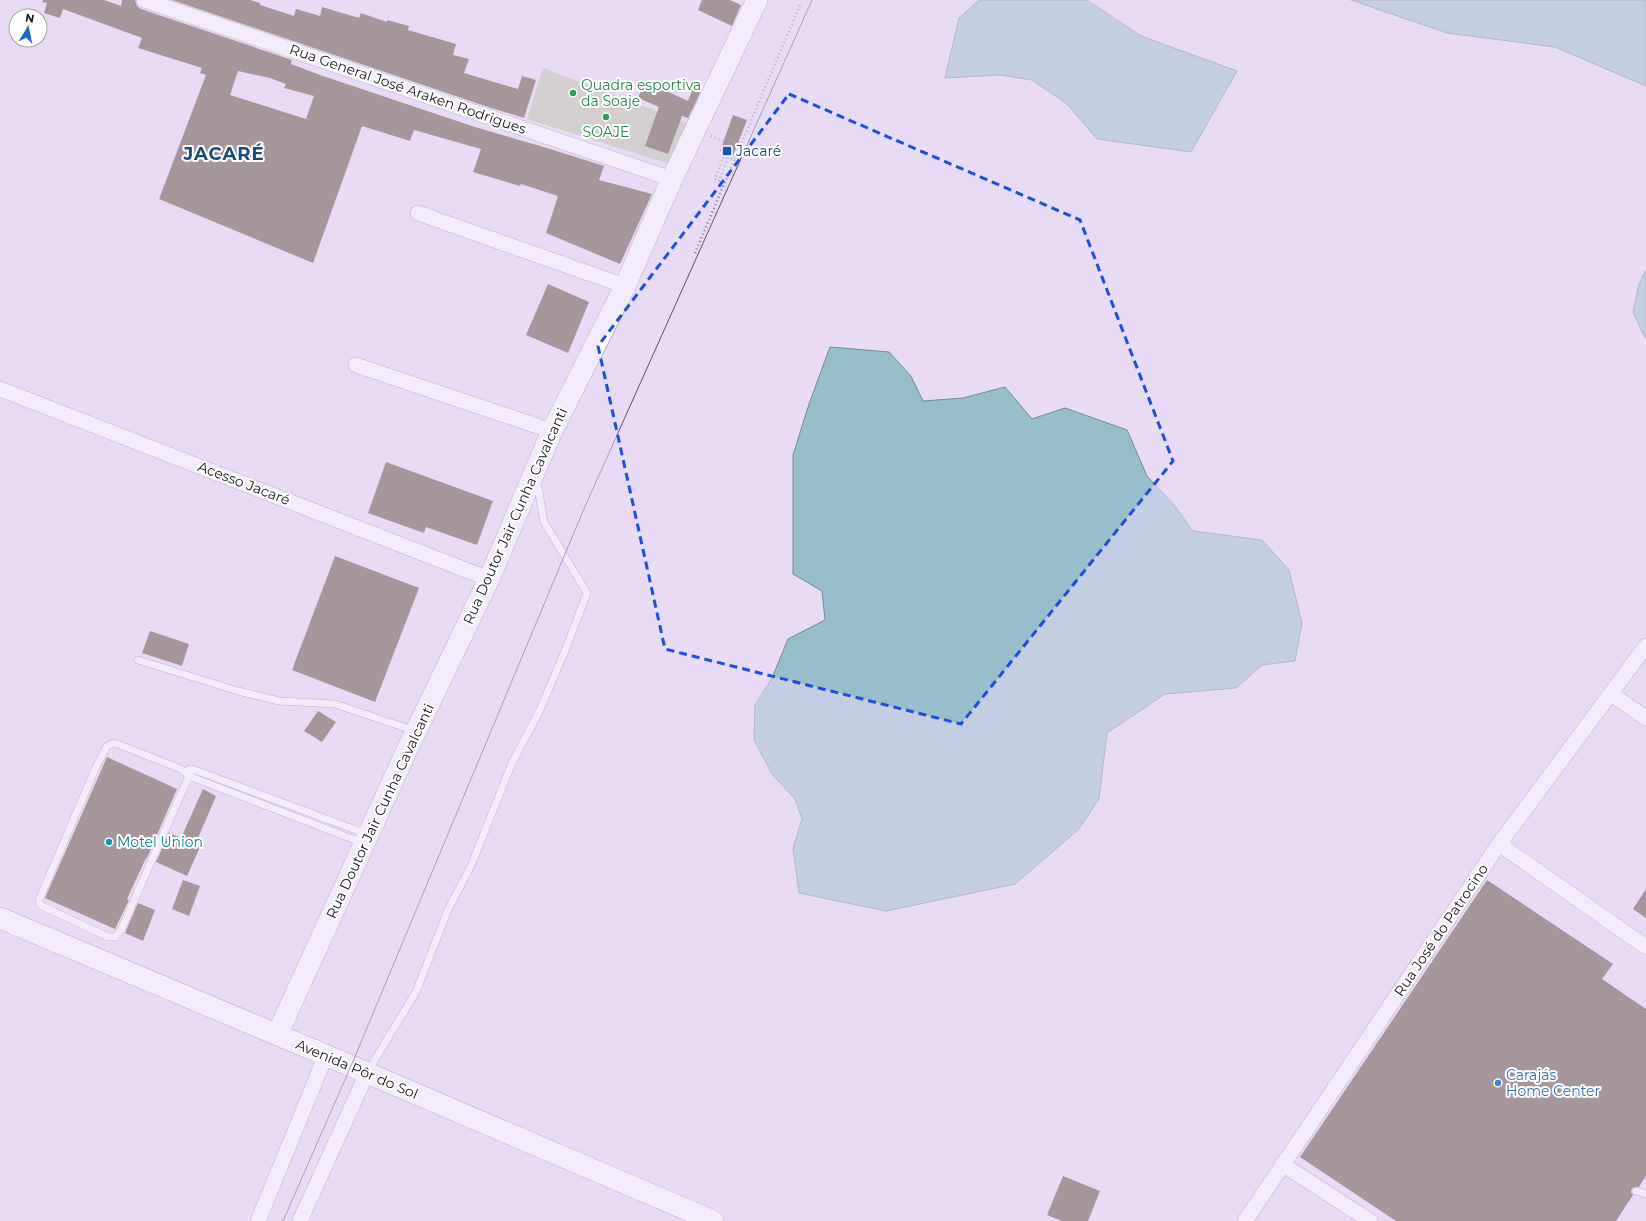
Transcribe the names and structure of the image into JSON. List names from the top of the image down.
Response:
{
  "streets": {
    "street": [
      "Rua General José Araken Rodrigues",
      "Acesso Jacaré",
      "Rua Doutor Jair Cunha Cavalcanti",
      "Rua José do Patrocino",
      "Avenida Pôr do Sol"
    ]
  },
  "crossings": [
    ["Rua General José Araken Rodrigues", "Rua Doutor Jair Cunha Cavalcanti"],
    ["Acesso Jacaré", "Rua Doutor Jair Cunha Cavalcanti"],
    ["Rua Doutor Jair Cunha Cavalcanti", "Avenida Pôr do Sol"]
  ],
  "districts": ["JACARÉ"],
  "places": {
    "other": [
      "Quadra esportiva da Soaje",
      "SOAJE",
      "Motel Union",
      "Carajás Home Center"
    ],
    "transit": ["Jacaré"]
  },
  "north": "top"
}
